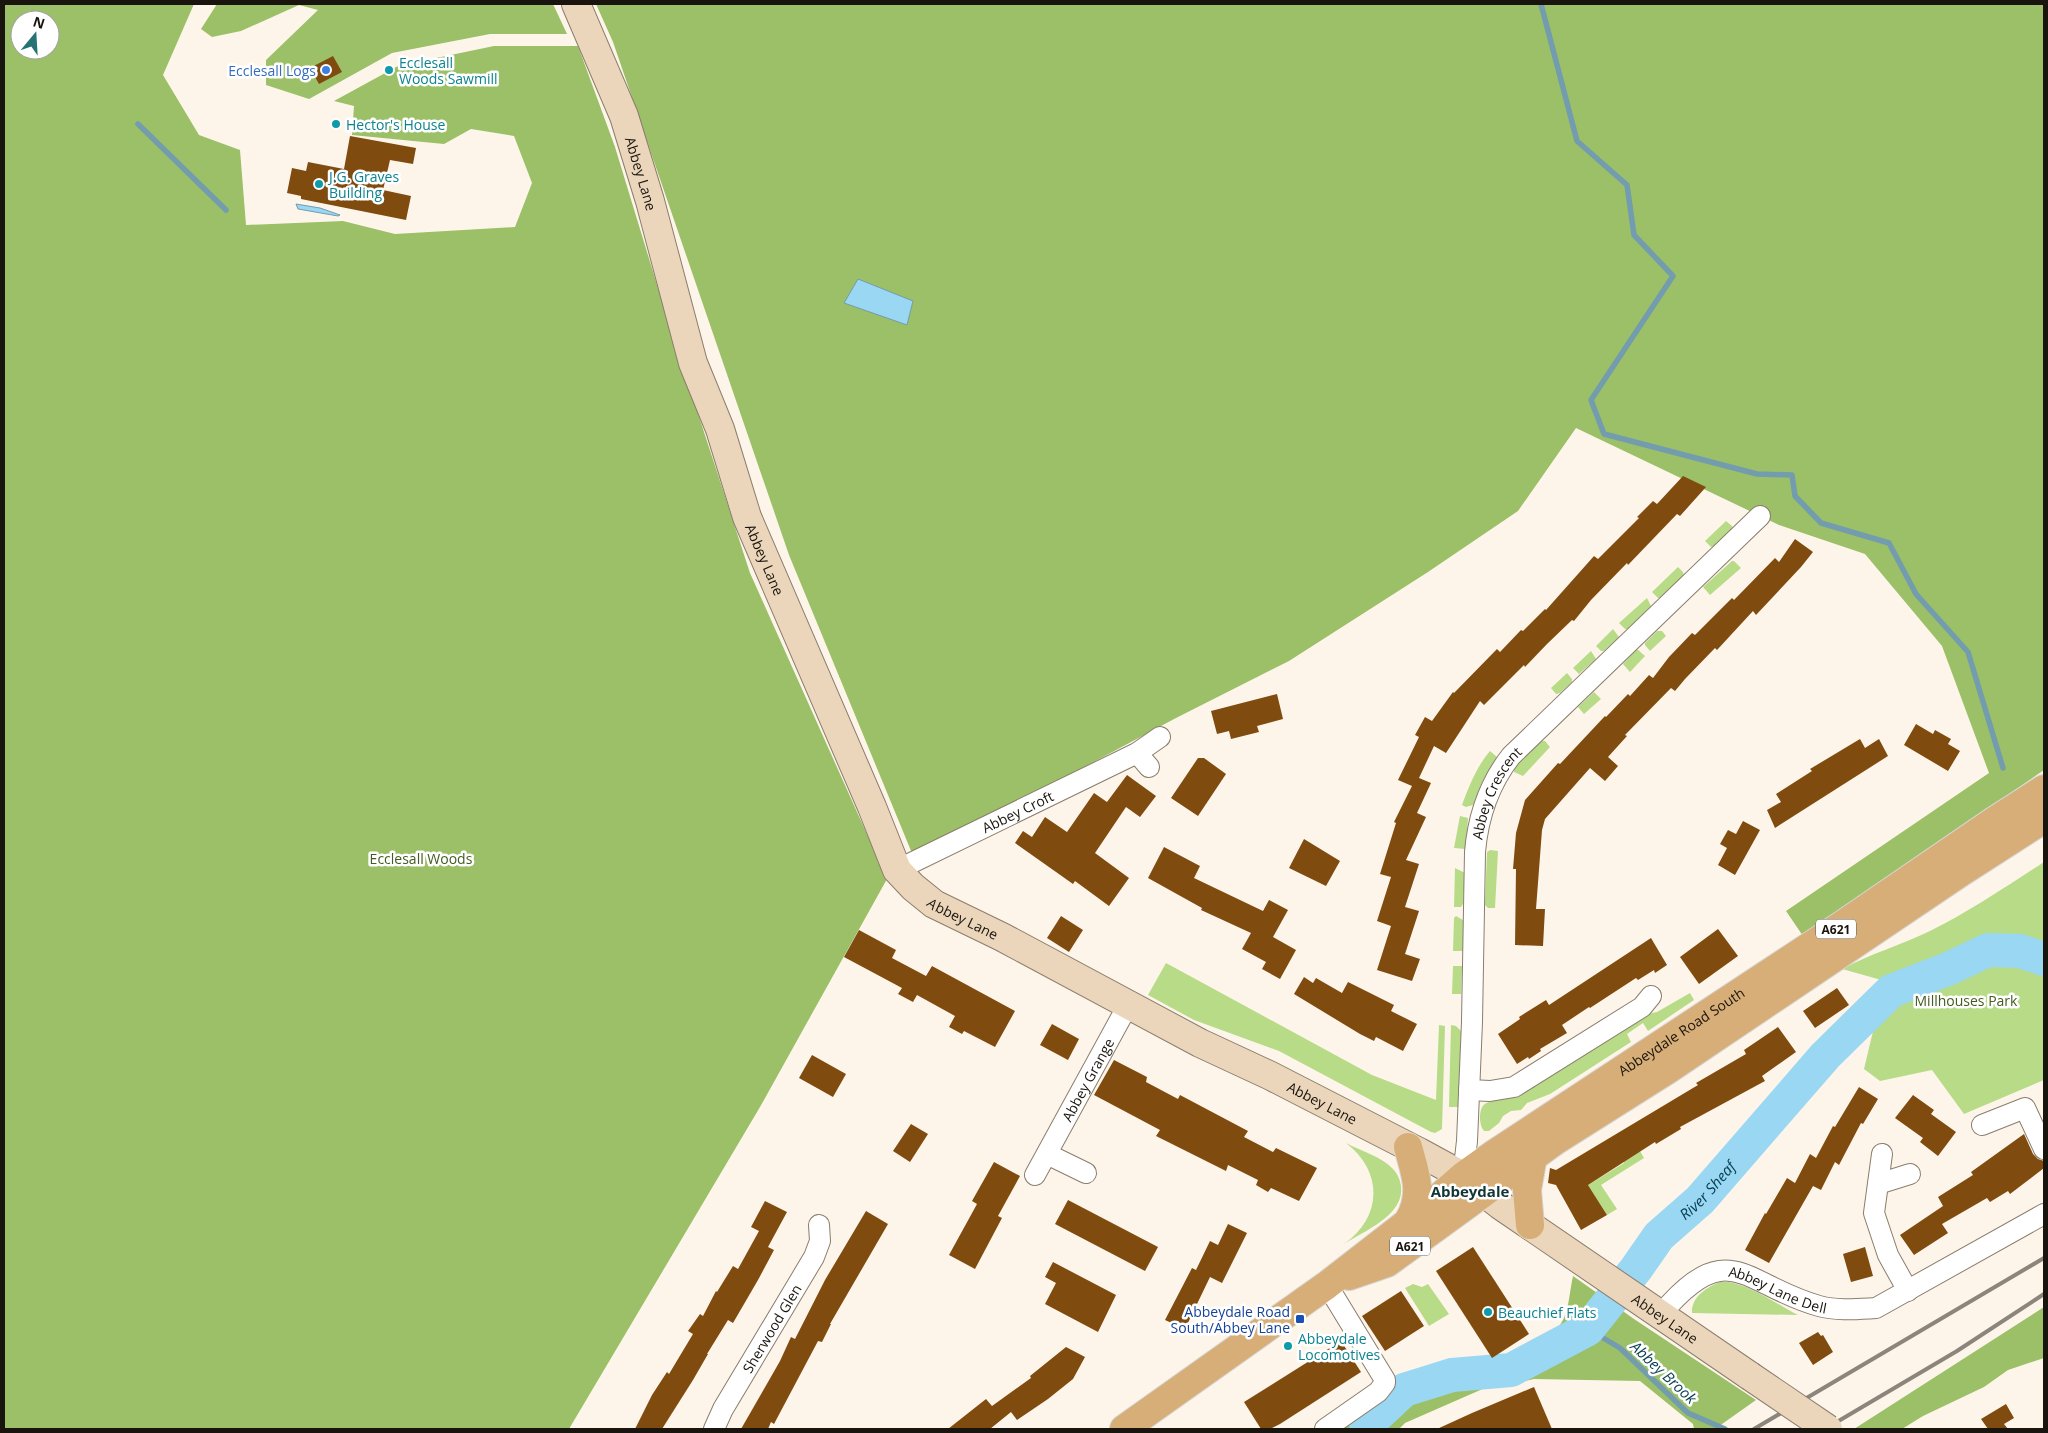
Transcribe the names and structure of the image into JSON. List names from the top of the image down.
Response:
{
  "streets": {
    "main road": ["Abbey Lane", "A621", "Abbeydale Road South"],
    "street": [
      "Abbey Crescent",
      "Abbey Croft",
      "Abbey Grange",
      "Abbey Lane Dell",
      "Sherwood Glen"
    ]
  },
  "crossings": [
    ["Abbey Lane", "Abbey Crescent"],
    ["Abbey Lane", "Abbey Croft"],
    ["Abbey Lane", "Abbeydale Road South"],
    ["Abbey Lane", "Abbey Grange"],
    ["Abbey Lane", "Abbey Lane Dell"],
    ["Abbey Crescent", "Abbeydale Road South"]
  ],
  "districts": ["Abbeydale"],
  "water": ["River Sheaf", "Abbey Brook"],
  "parks": ["Ecclesall Woods", "Millhouses Park"],
  "places": {
    "other": [
      "Ecclesall Logs",
      "Ecclesall Woods Sawmill",
      "Hector's House",
      "J.G. Graves Building",
      "Beauchief Flats",
      "Abbeydale Locomotives"
    ],
    "transit": ["Abbeydale Road South/Abbey Lane"]
  },
  "north": "top"
}
